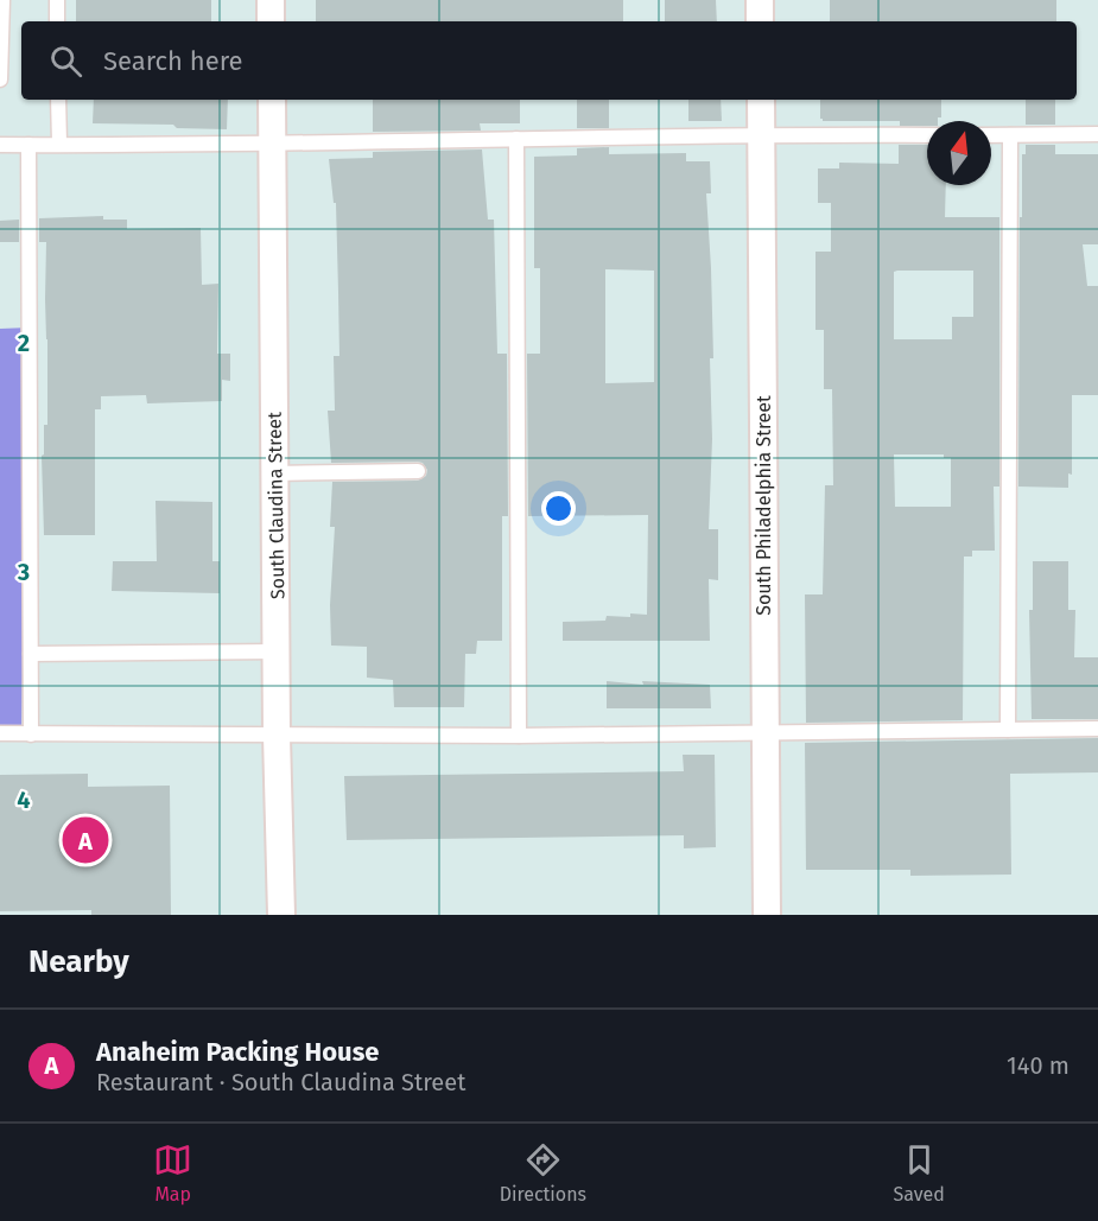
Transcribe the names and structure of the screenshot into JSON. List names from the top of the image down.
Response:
{
  "streets": {
    "street": ["South Claudina Street", "South Philadelphia Street"]
  },
  "north": "top",
  "page": {
    "search": "Search here",
    "pins": "A",
    "heading": "Nearby",
    "list": [
      {
        "mark": "A",
        "name": "Anaheim Packing House",
        "note": "Restaurant · South Claudina Street",
        "value": "140 m"
      }
    ],
    "nav": ["Map", "Directions", "Saved"]
  },
  "grid": {
    "rows": ["2", "3", "4"]
  }
}
